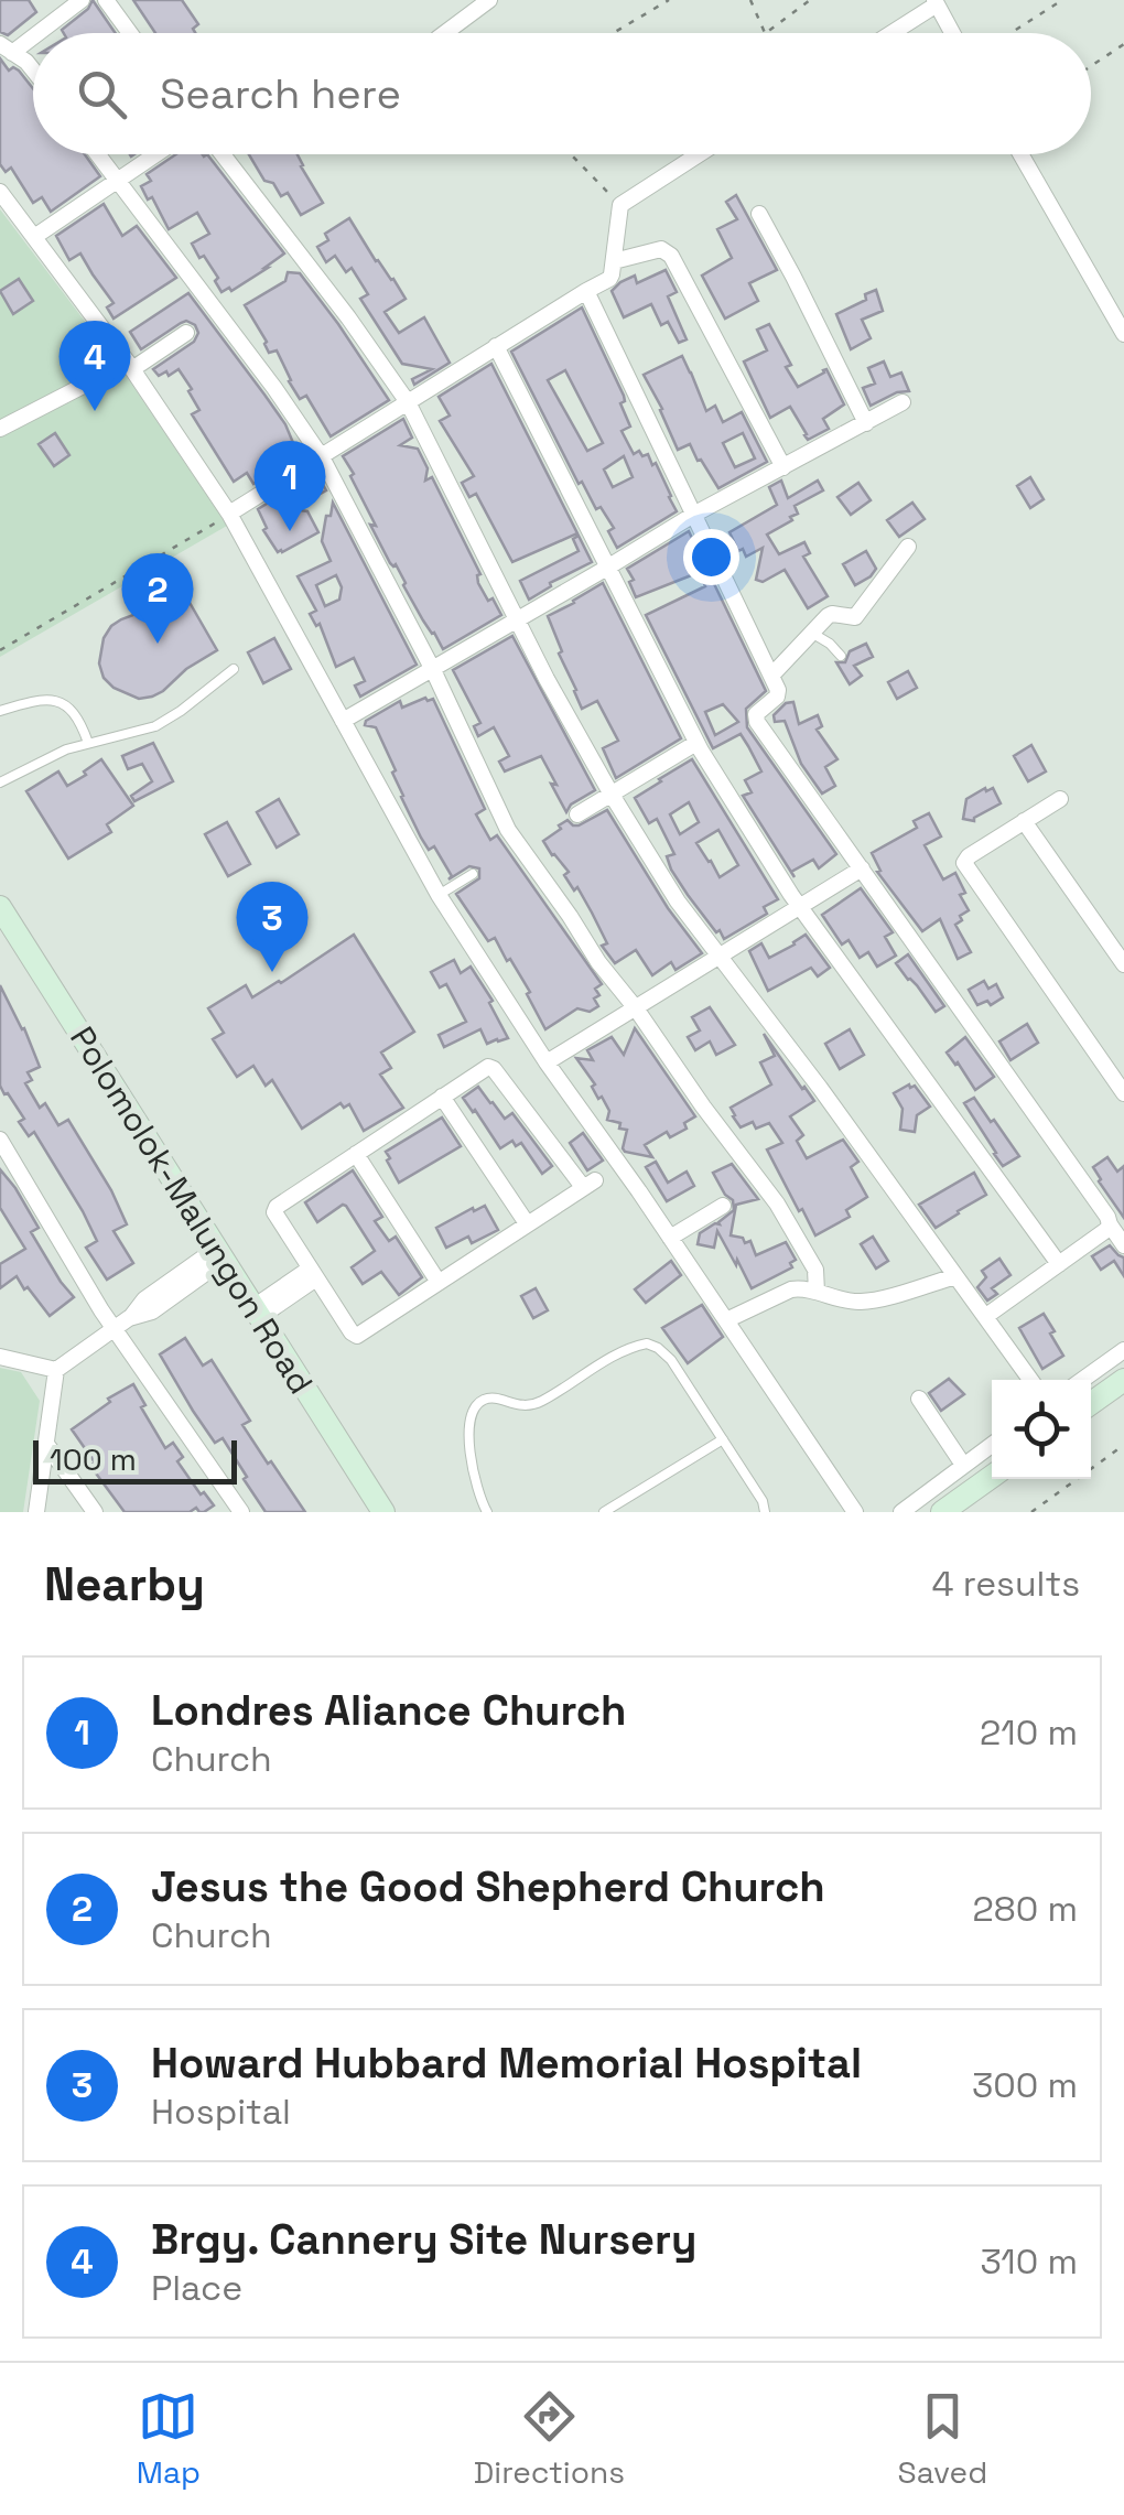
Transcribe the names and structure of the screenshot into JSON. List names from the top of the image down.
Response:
{
  "streets": {
    "main road": ["Polomolok-Malungon Road"]
  },
  "scale_bar": "100 m",
  "page": {
    "search": "Search here",
    "pins": [
      "4",
      "1",
      "2",
      "3"
    ],
    "scale": "100 m",
    "heading": ["Nearby", "4 results"],
    "list": [
      {
        "mark": "1",
        "name": "Londres Aliance Church",
        "note": "Church",
        "value": "210 m"
      },
      {
        "mark": "2",
        "name": "Jesus the Good Shepherd Church",
        "note": "Church",
        "value": "280 m"
      },
      {
        "mark": "3",
        "name": "Howard Hubbard Memorial Hospital",
        "note": "Hospital",
        "value": "300 m"
      },
      {
        "mark": "4",
        "name": "Brgy. Cannery Site Nursery",
        "note": "Place",
        "value": "310 m"
      }
    ],
    "nav": ["Map", "Directions", "Saved"]
  }
}
